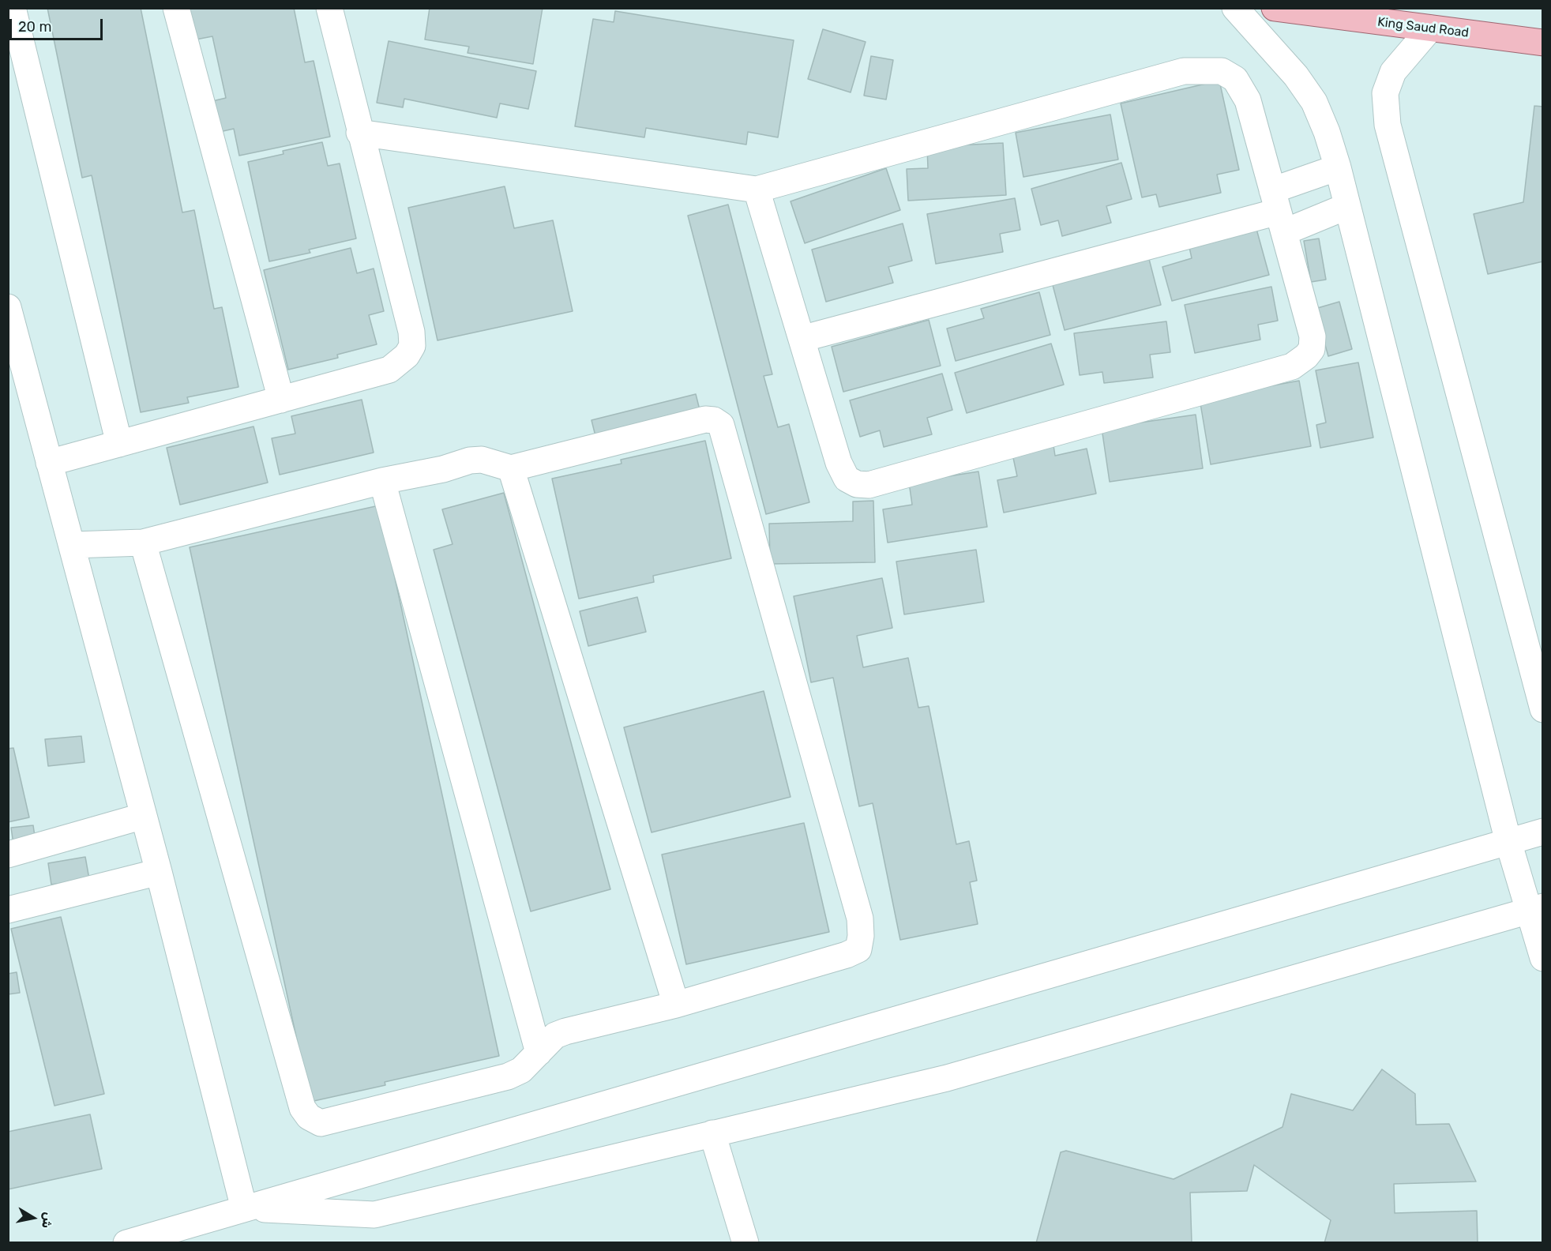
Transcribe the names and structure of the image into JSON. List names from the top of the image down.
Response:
{
  "streets": {
    "main road": ["King Saud Road"]
  },
  "scale_bar": "20 m",
  "north": "right"
}
